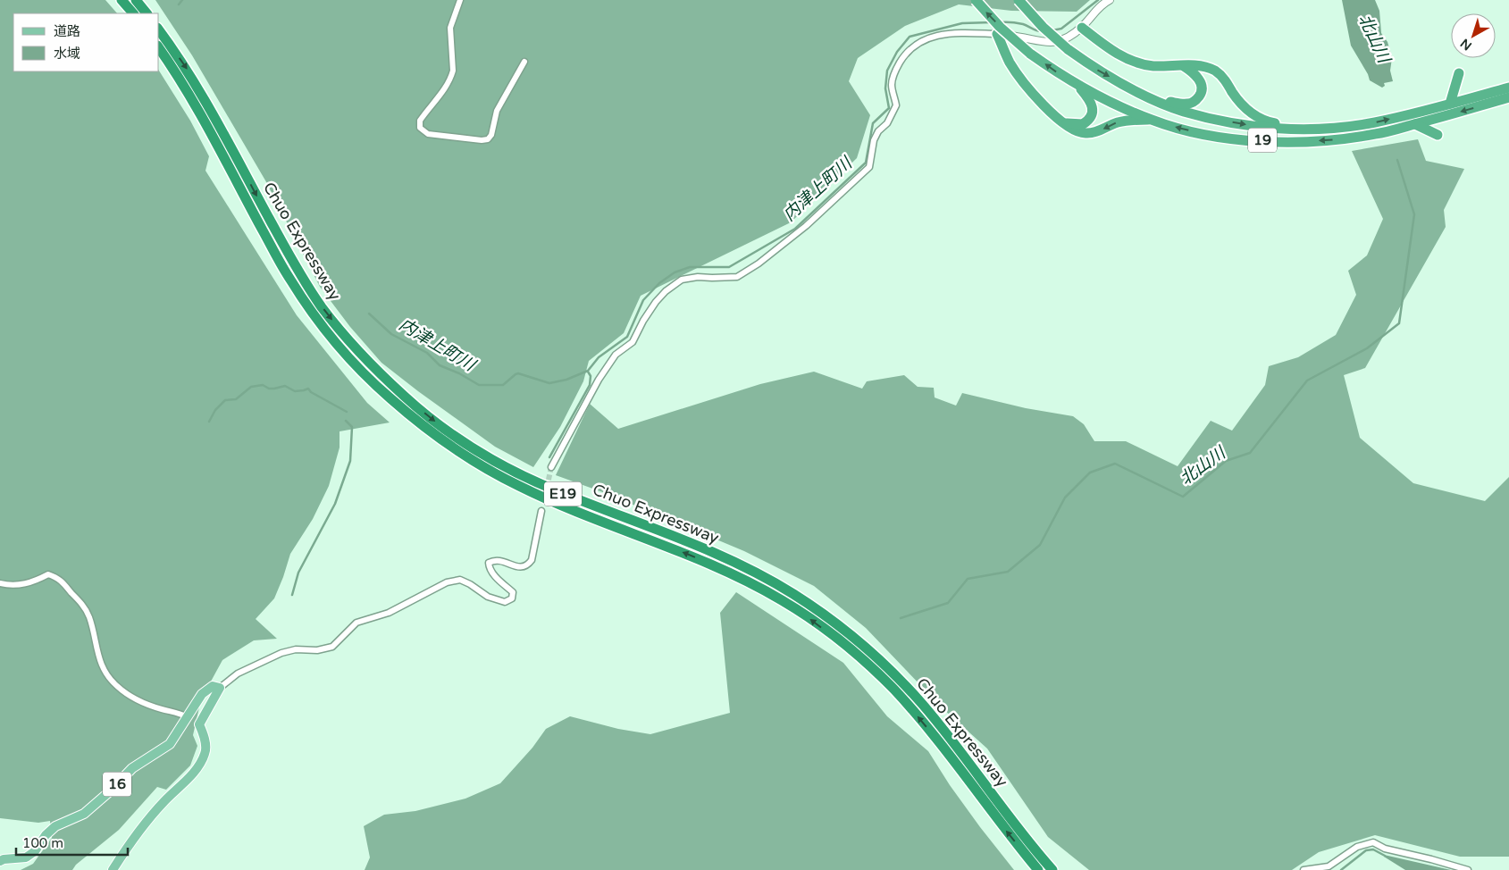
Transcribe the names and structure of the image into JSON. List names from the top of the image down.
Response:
{
  "streets": {
    "highway": ["19", "Chuo Expressway", "E19"],
    "main road": ["16"]
  },
  "water": ["北山川", "内津上町川"],
  "legend": ["道路", "水域"],
  "scale_bar": "100 m",
  "north": "bottom left"
}
